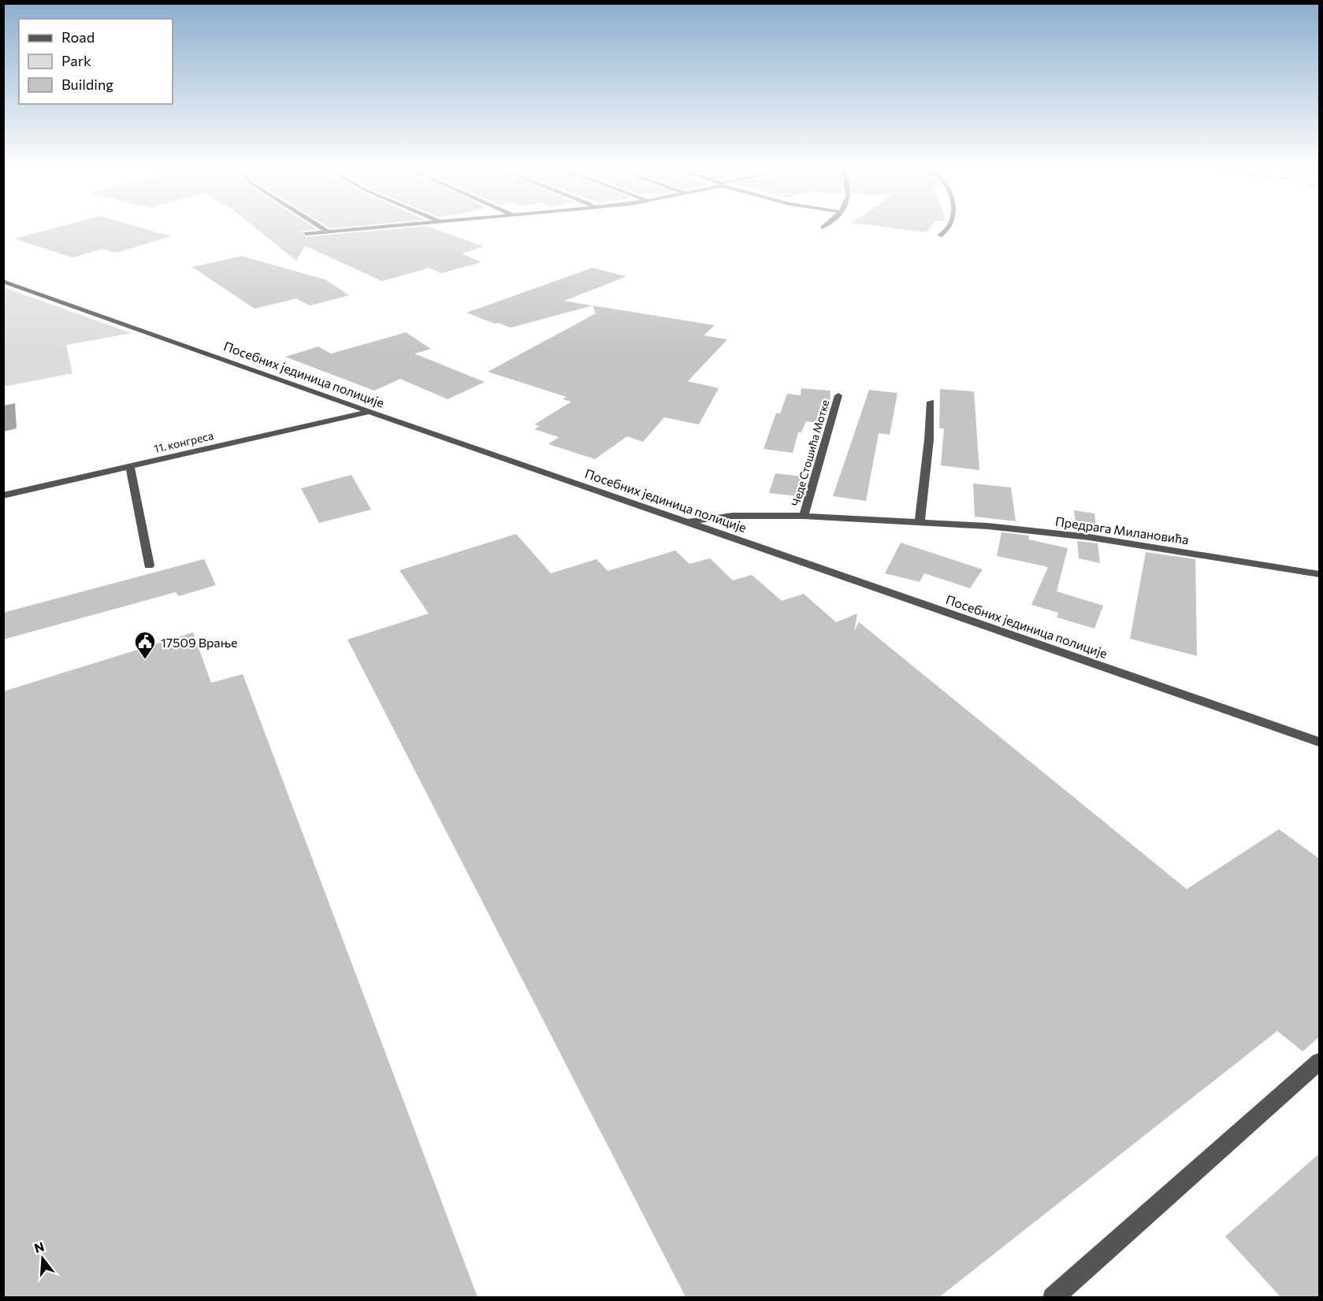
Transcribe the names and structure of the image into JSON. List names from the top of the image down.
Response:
{
  "streets": {
    "street": [
      "Посебних јединица полиције",
      "11. конгреса",
      "Чеде Стошића Мотке",
      "Предрага Милановића"
    ]
  },
  "crossings": [
    ["Посебних јединица полиције", "11. конгреса"],
    ["Посебних јединица полиције", "Предрага Милановића"],
    ["Чеде Стошића Мотке", "Предрага Милановића"]
  ],
  "places": {
    "public building": ["17509 Врање"]
  },
  "legend": ["Road", "Park", "Building"],
  "north": "top"
}
